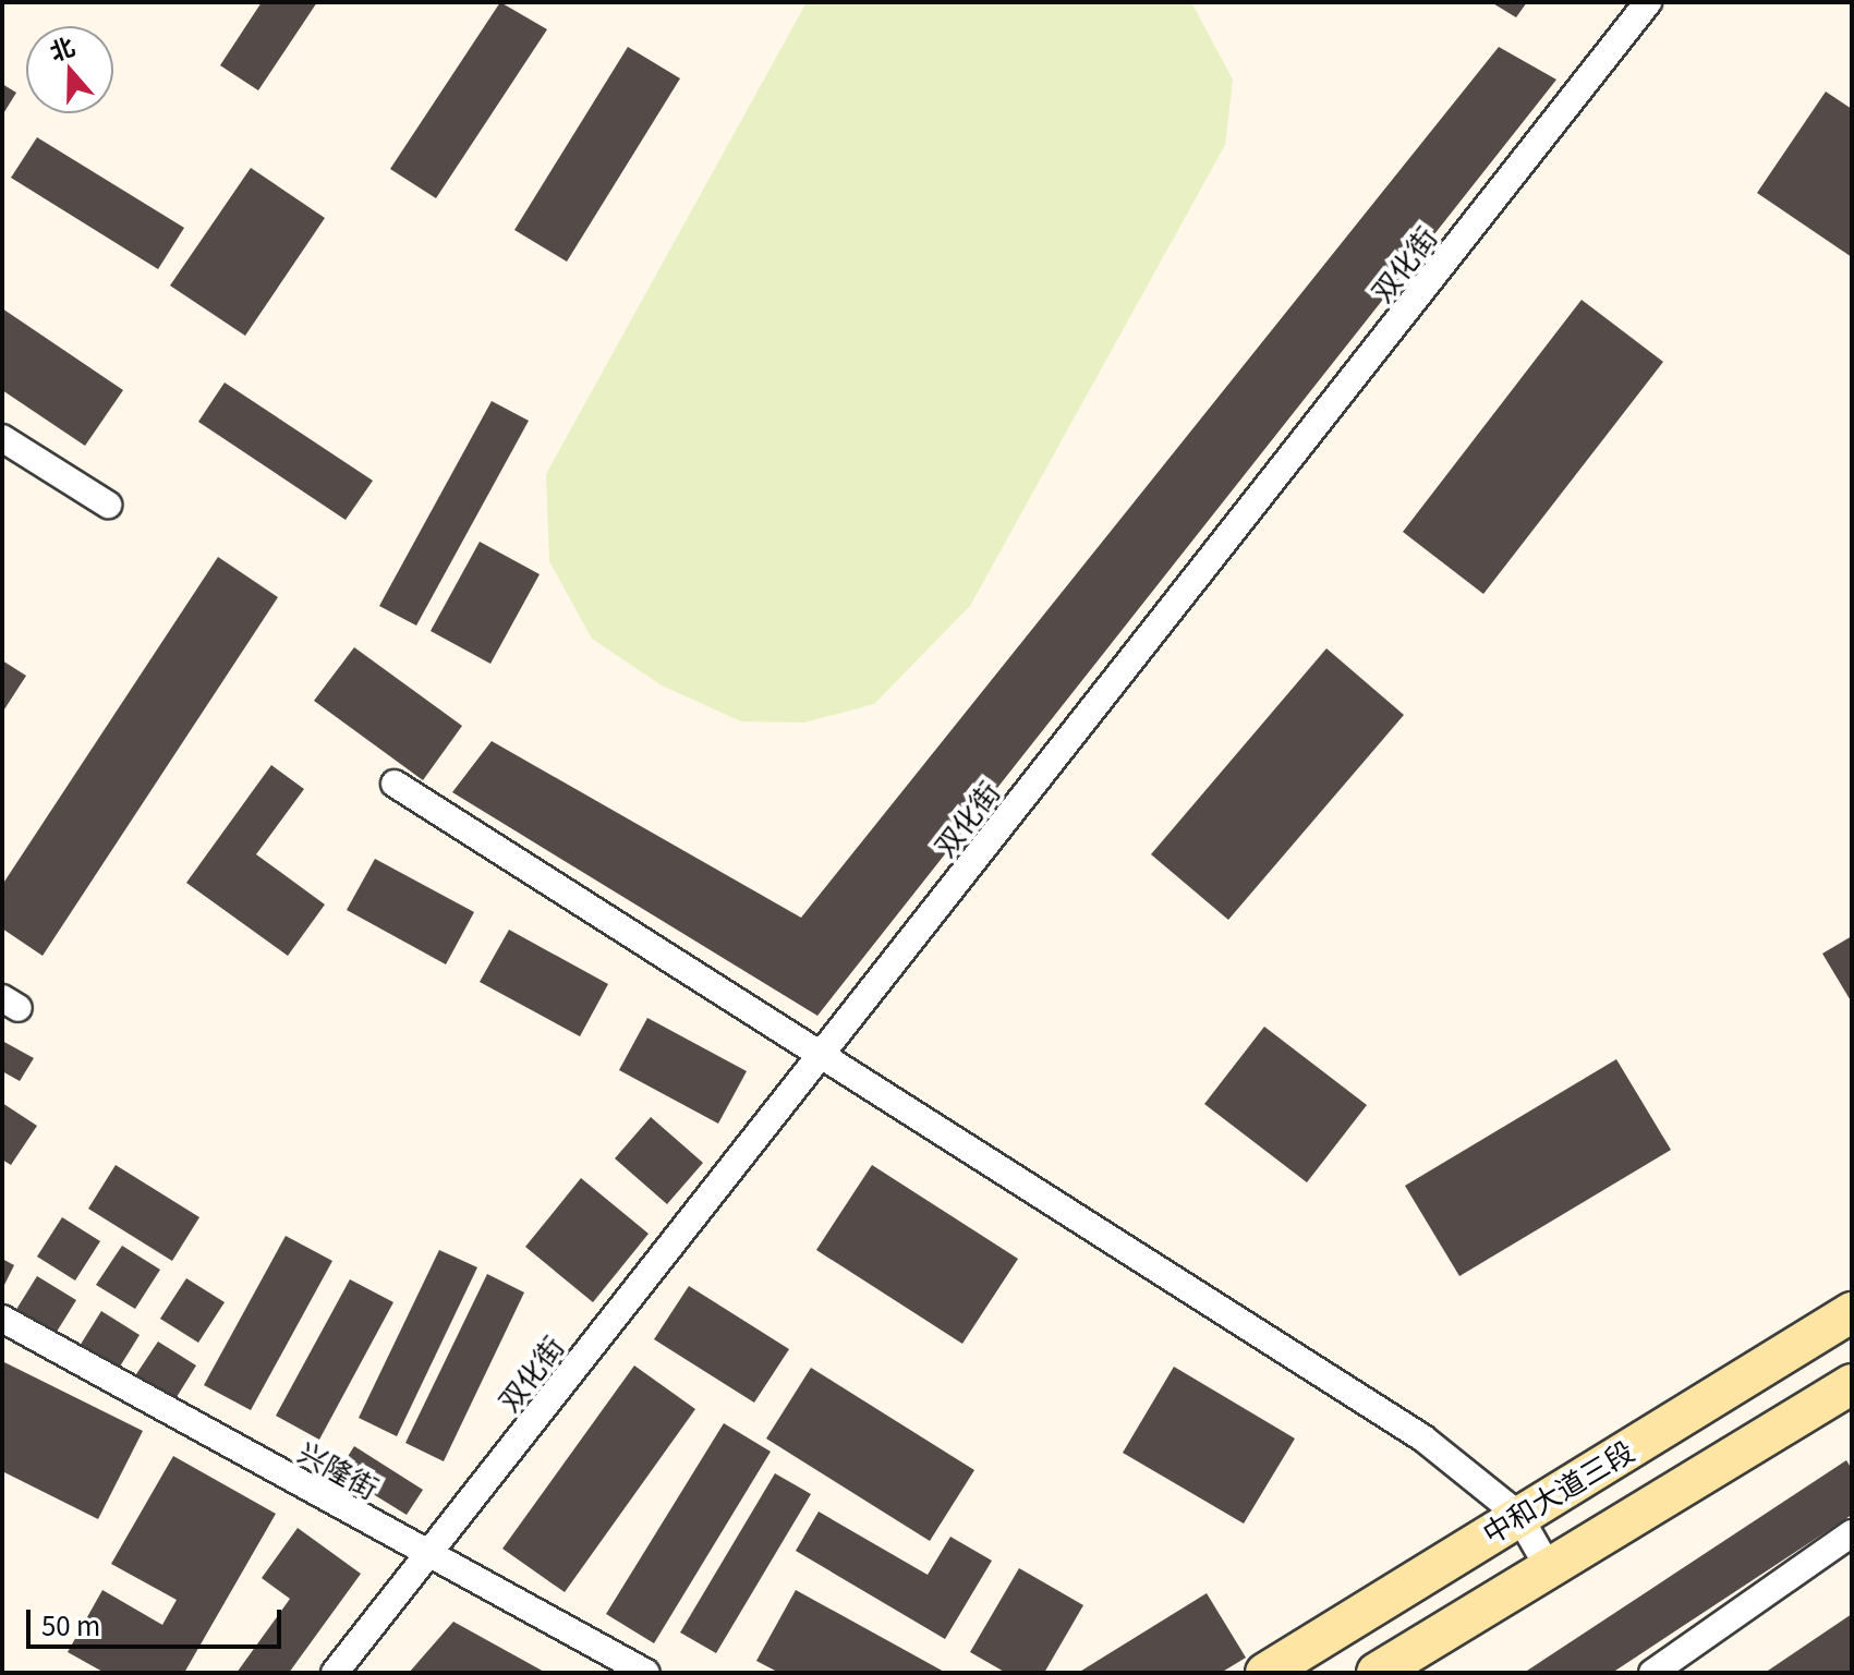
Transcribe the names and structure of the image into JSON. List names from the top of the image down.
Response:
{
  "streets": {
    "main road": ["中和大道三段"],
    "street": ["双化街", "兴隆街"]
  },
  "crossings": [
    ["双化街", "兴隆街"]
  ],
  "scale_bar": "50 m",
  "north": "top"
}
